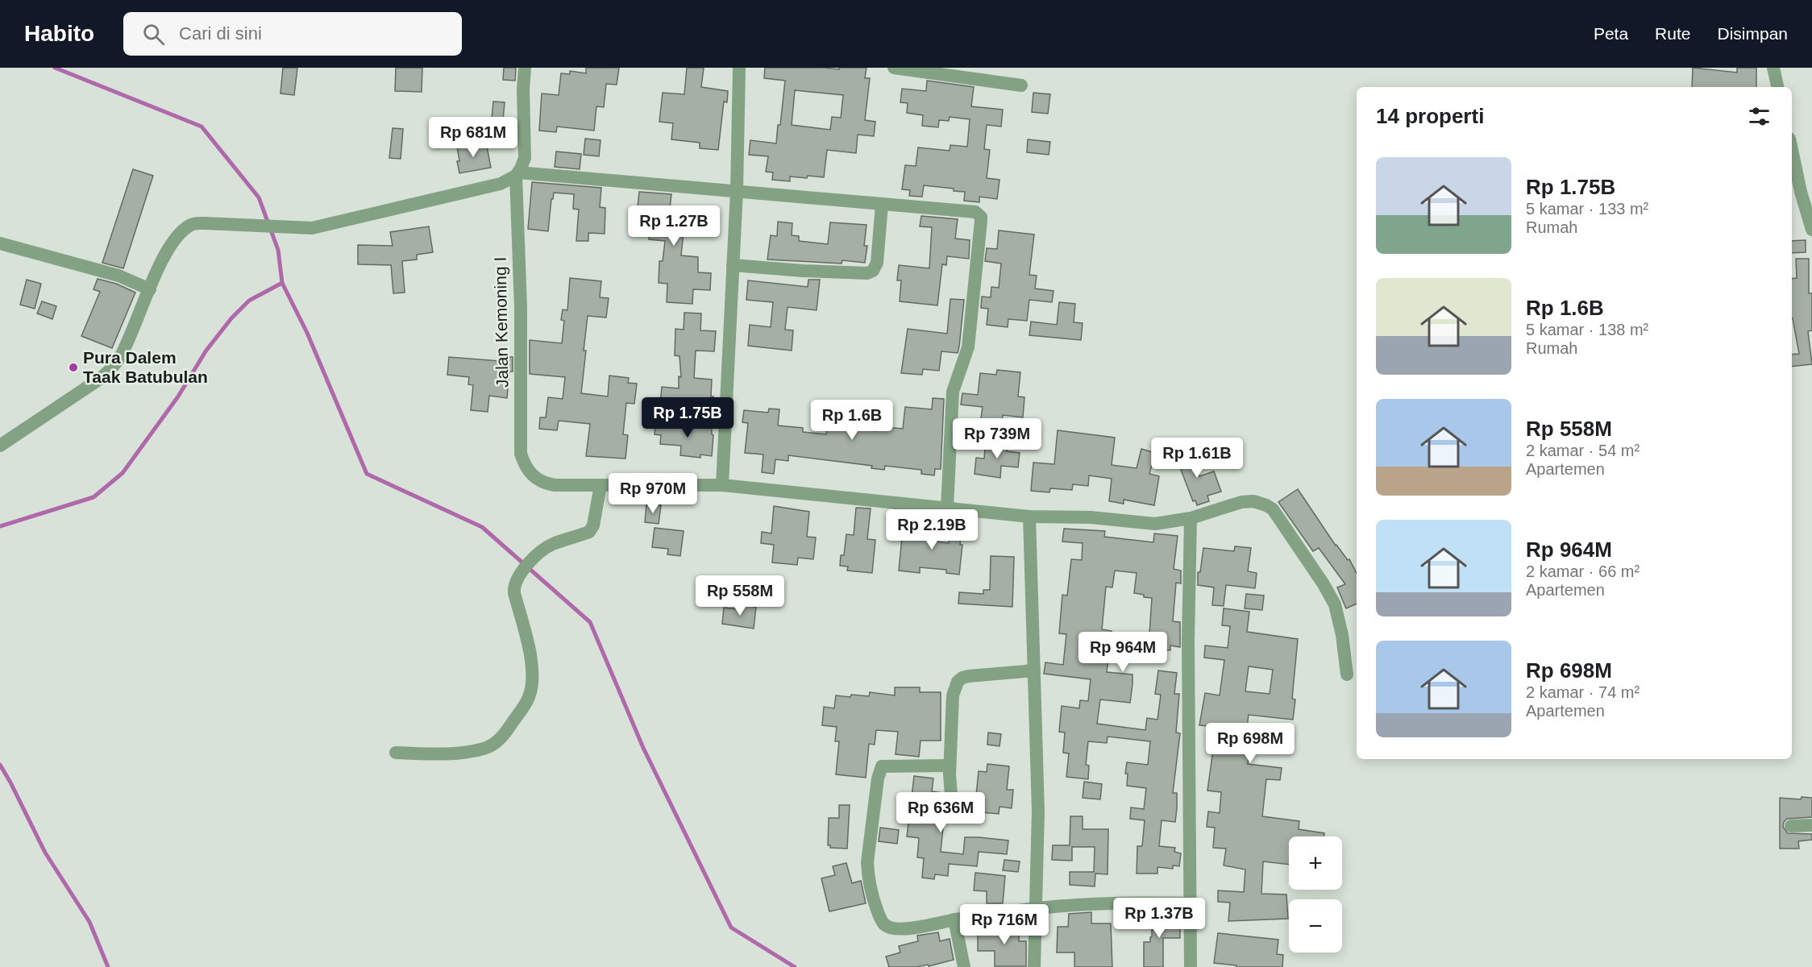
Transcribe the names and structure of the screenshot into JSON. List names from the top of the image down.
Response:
{
  "streets": {
    "street": ["Jalan Kemoning I"]
  },
  "places": ["Pura Dalem Taak Batubulan"],
  "page": {
    "header": "Habito",
    "search": "Cari di sini",
    "nav": ["Peta", "Rute", "Disimpan"],
    "heading": "14 properti",
    "price": [
      "Rp 681M",
      "Rp 1.27B",
      "Rp 1.75B",
      "Rp 1.6B",
      "Rp 739M",
      "Rp 1.61B",
      "Rp 970M",
      "Rp 2.19B",
      "Rp 558M",
      "Rp 964M",
      "Rp 698M",
      "Rp 636M",
      "Rp 1.37B",
      "Rp 716M"
    ],
    "list": [
      {
        "name": "Rp 1.75B",
        "note": "5 kamar · 133 m² · Rumah"
      },
      {
        "name": "Rp 1.6B",
        "note": "5 kamar · 138 m² · Rumah"
      },
      {
        "name": "Rp 558M",
        "note": "2 kamar · 54 m² · Apartemen"
      },
      {
        "name": "Rp 964M",
        "note": "2 kamar · 66 m² · Apartemen"
      },
      {
        "name": "Rp 698M",
        "note": "2 kamar · 74 m² · Apartemen"
      }
    ],
    "map_buttons": ["+", "−"]
  }
}
